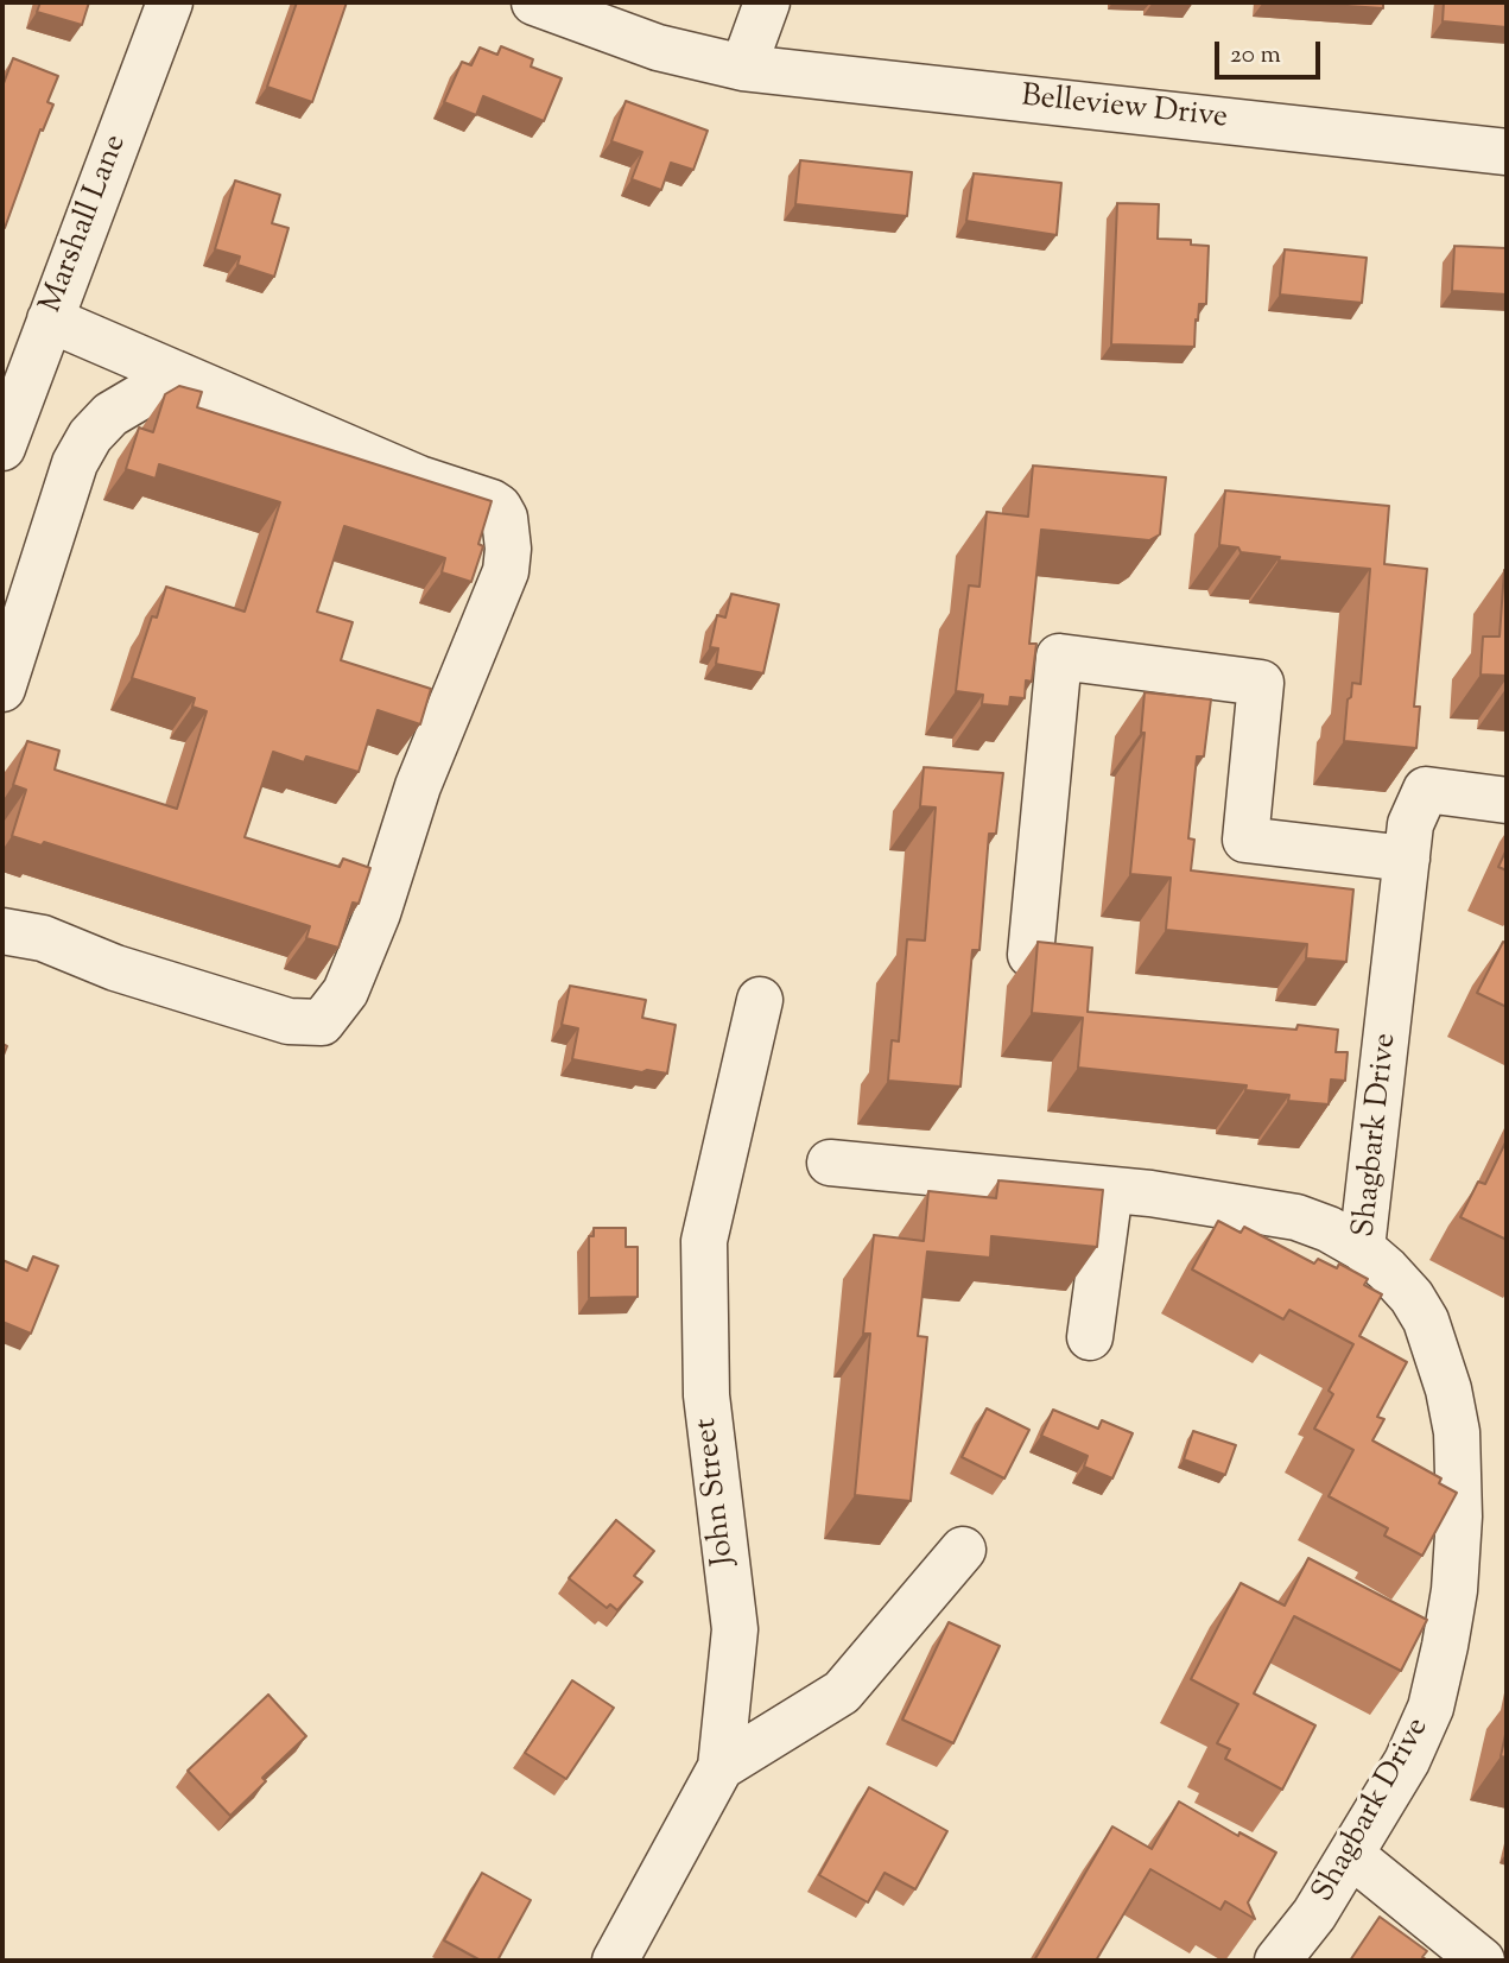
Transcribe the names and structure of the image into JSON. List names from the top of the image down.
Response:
{
  "streets": {
    "street": [
      "Belleview Drive",
      "Marshall Lane",
      "Shagbark Drive",
      "John Street"
    ]
  },
  "scale_bar": "20 m"
}
